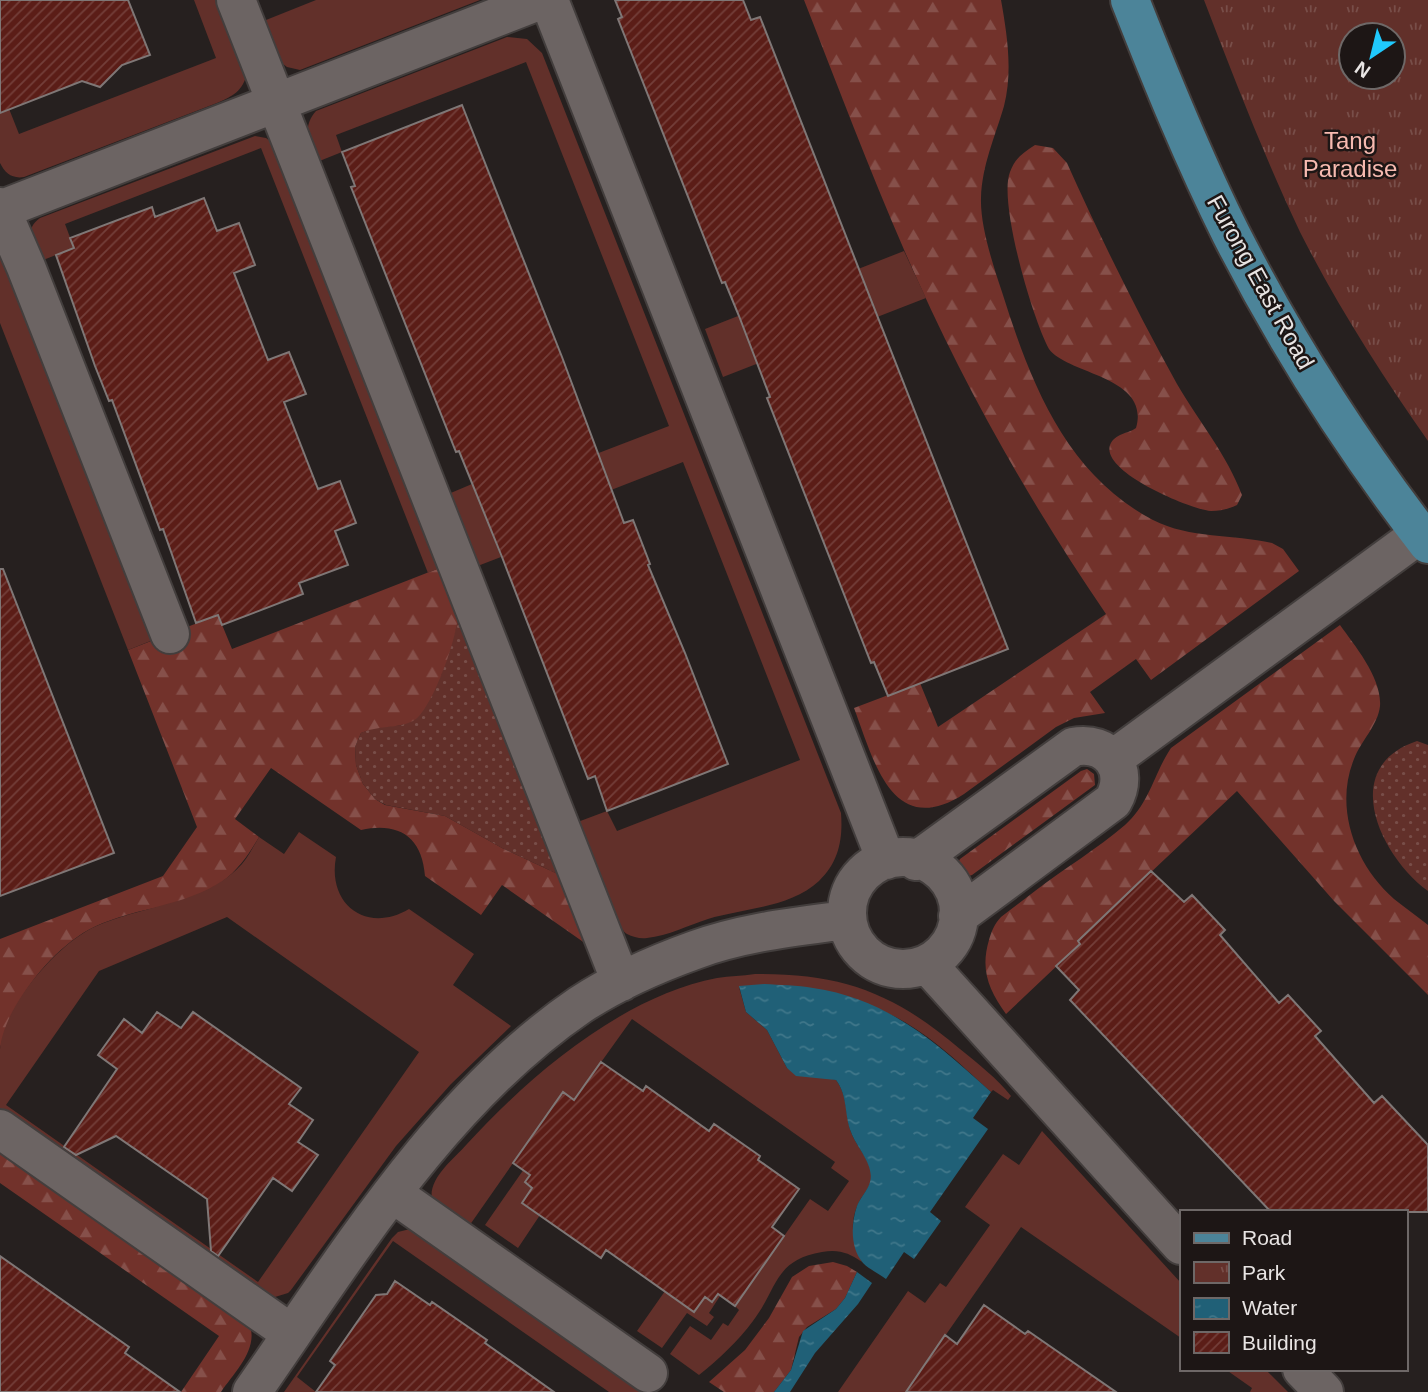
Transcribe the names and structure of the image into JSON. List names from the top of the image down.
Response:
{
  "streets": {
    "main road": ["Furong East Road"]
  },
  "parks": ["Tang Paradise"],
  "legend": [
    "Road",
    "Park",
    "Water",
    "Building"
  ],
  "north": "bottom left"
}
